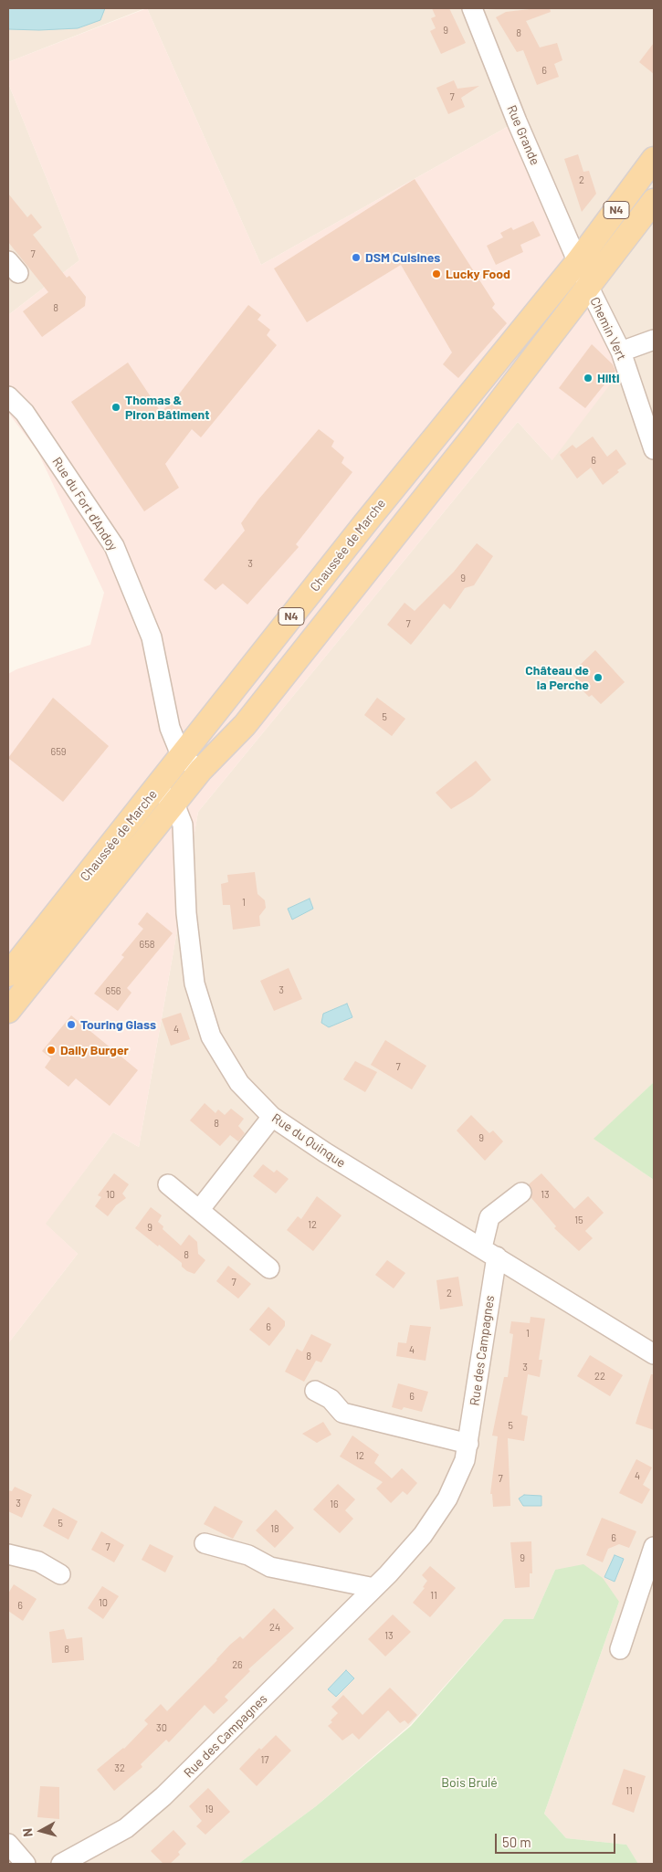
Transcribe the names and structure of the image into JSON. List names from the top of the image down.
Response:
{
  "streets": {
    "main road": ["N4", "Chaussée de Marche"],
    "street": [
      "Rue Grande",
      "Chemin Vert",
      "Rue du Fort d'Andoy",
      "Rue du Quinque",
      "Rue des Campagnes"
    ]
  },
  "crossings": [
    ["Rue Grande", "Chemin Vert"],
    ["Rue Grande", "Chaussée de Marche"],
    ["Chemin Vert", "Chaussée de Marche"],
    ["Rue du Fort d'Andoy", "Chaussée de Marche"],
    ["Chaussée de Marche", "Rue du Quinque"],
    ["Rue du Quinque", "Rue des Campagnes"]
  ],
  "parks": ["Bois Brulé"],
  "places": [
    "DSM Cuisines",
    "Lucky Food",
    "Hilti",
    "Thomas & Piron Bâtiment",
    "Château de la Perche",
    "Touring Glass",
    "Daily Burger"
  ],
  "house_numbers": [
    "9",
    "8",
    "6",
    "7",
    "2",
    "7",
    "8",
    "6",
    "3",
    "9",
    "7",
    "5",
    "659",
    "1",
    "658",
    "3",
    "656",
    "4",
    "7",
    "8",
    "9",
    "10",
    "13",
    "15",
    "12",
    "9",
    "8",
    "7",
    "2",
    "6",
    "1",
    "4",
    "8",
    "3",
    "22",
    "6",
    "5",
    "12",
    "4",
    "7",
    "3",
    "16",
    "5",
    "18",
    "6",
    "7",
    "9",
    "11",
    "10",
    "6",
    "24",
    "13",
    "8",
    "26",
    "30",
    "17",
    "32",
    "11",
    "19"
  ],
  "scale_bar": "50 m",
  "north": "left"
}
